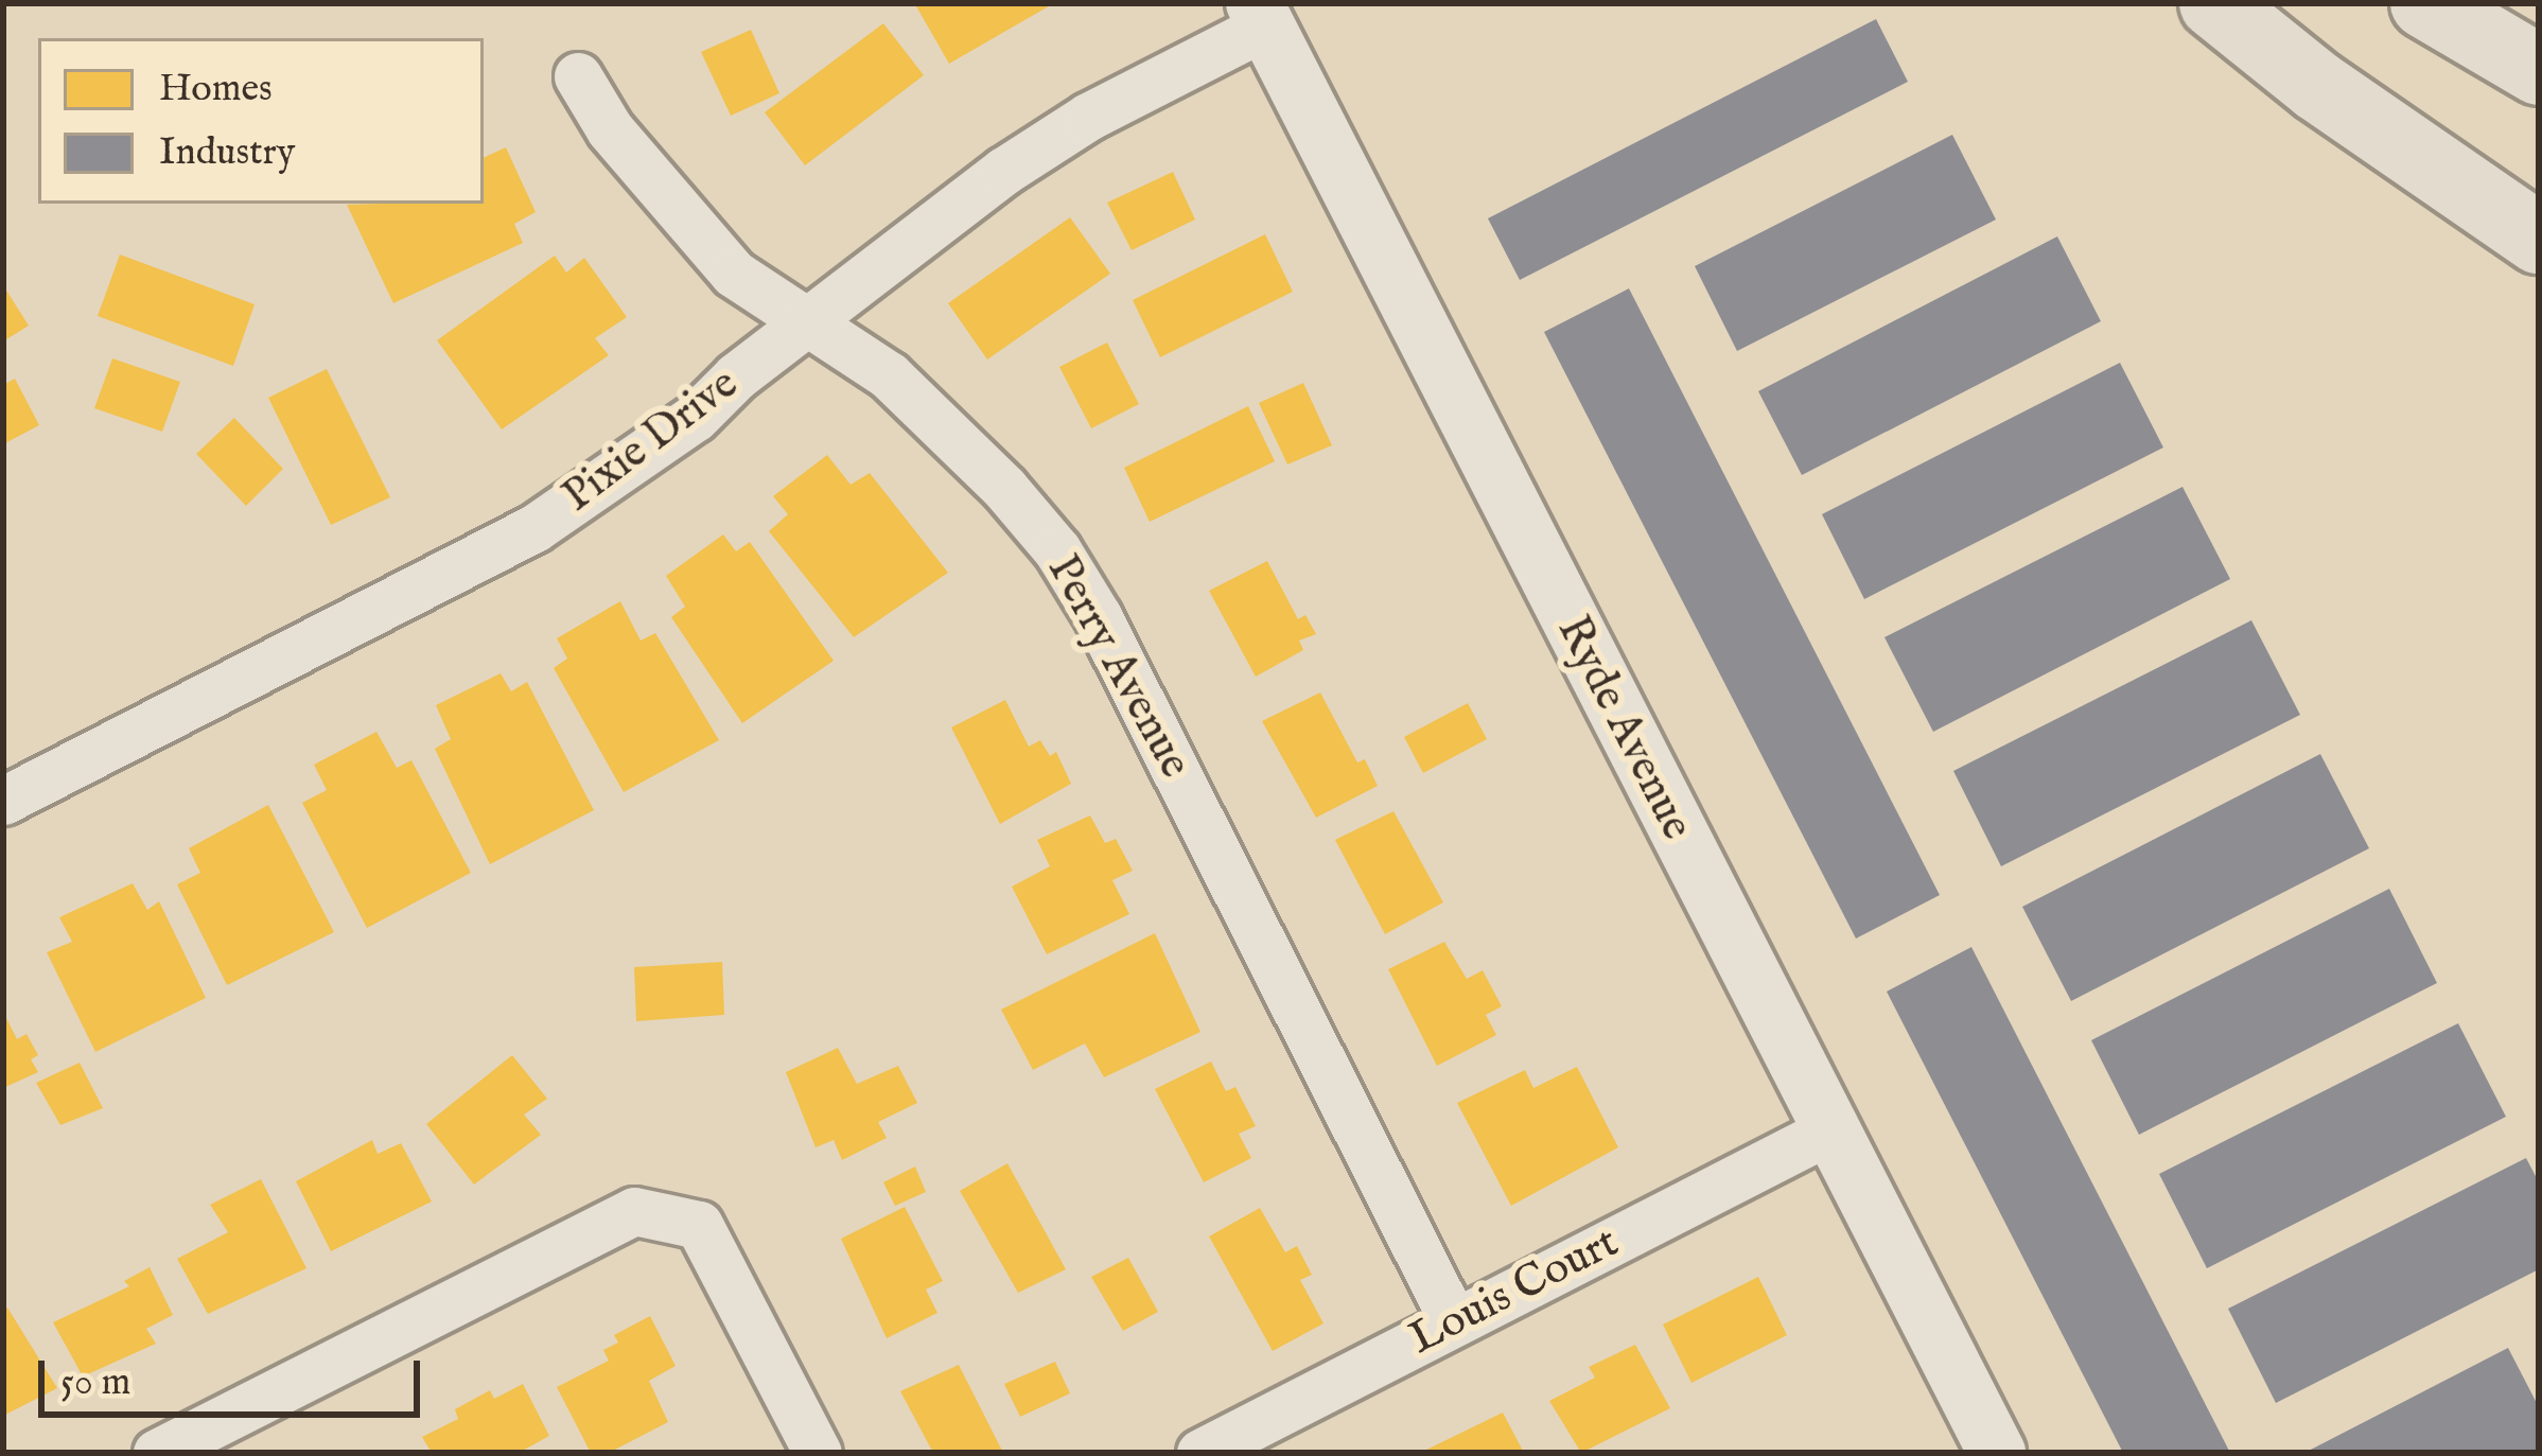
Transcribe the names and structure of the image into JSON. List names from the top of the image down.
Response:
{
  "streets": {
    "street": [
      "Pixie Drive",
      "Perry Avenue",
      "Ryde Avenue",
      "Louis Court"
    ]
  },
  "crossings": [
    ["Pixie Drive", "Perry Avenue"],
    ["Pixie Drive", "Ryde Avenue"],
    ["Perry Avenue", "Louis Court"],
    ["Ryde Avenue", "Louis Court"]
  ],
  "legend": ["Homes", "Industry"],
  "scale_bar": "50 m"
}
